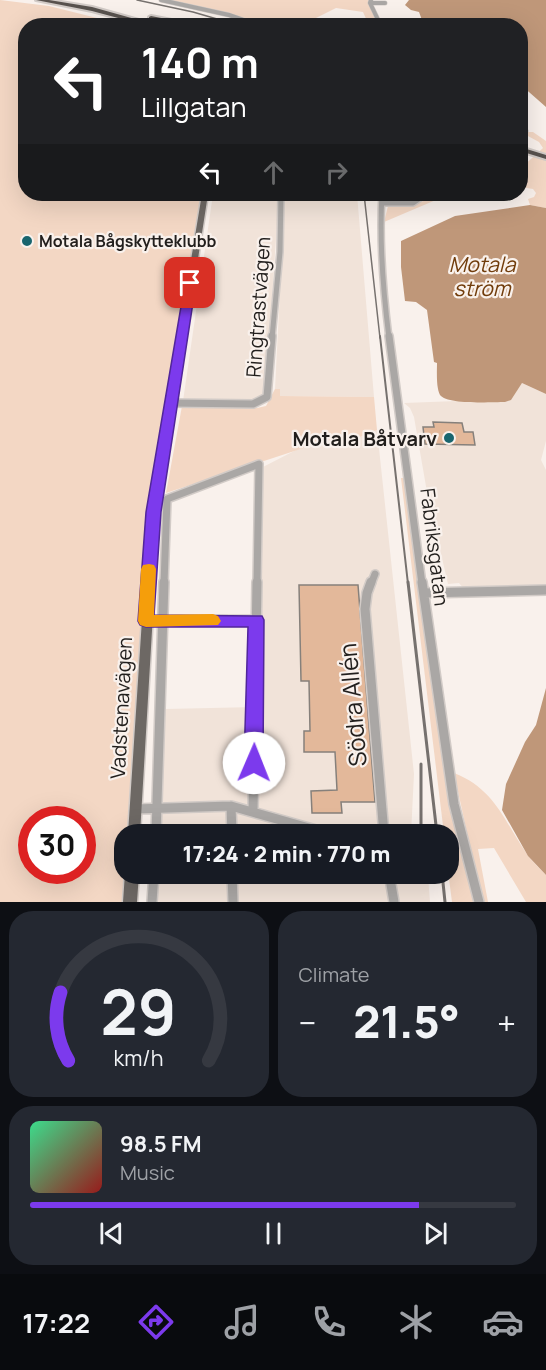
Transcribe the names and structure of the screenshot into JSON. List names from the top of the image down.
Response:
{
  "streets": {
    "main road": ["Vadstenavägen"],
    "street": ["Ringtrastvägen", "Fabriksgatan", "Södra Allén"]
  },
  "crossings": [
    ["Ringtrastvägen", "Vadstenavägen"]
  ],
  "water": ["Motala ström"],
  "places": ["Motala Bågskytteklubb", "Motala Båtvarv"],
  "page": {
    "turn": ["140 m", "Lillgatan"],
    "limit": "30",
    "trip": "17:24 · 2 min · 770 m",
    "tile": "Climate",
    "heat": ["−", "21.5°", "+"],
    "song": ["98.5 FM", "Music"],
    "tabs": "17:22",
    "gauge": ["29", "km/h"]
  }
}
